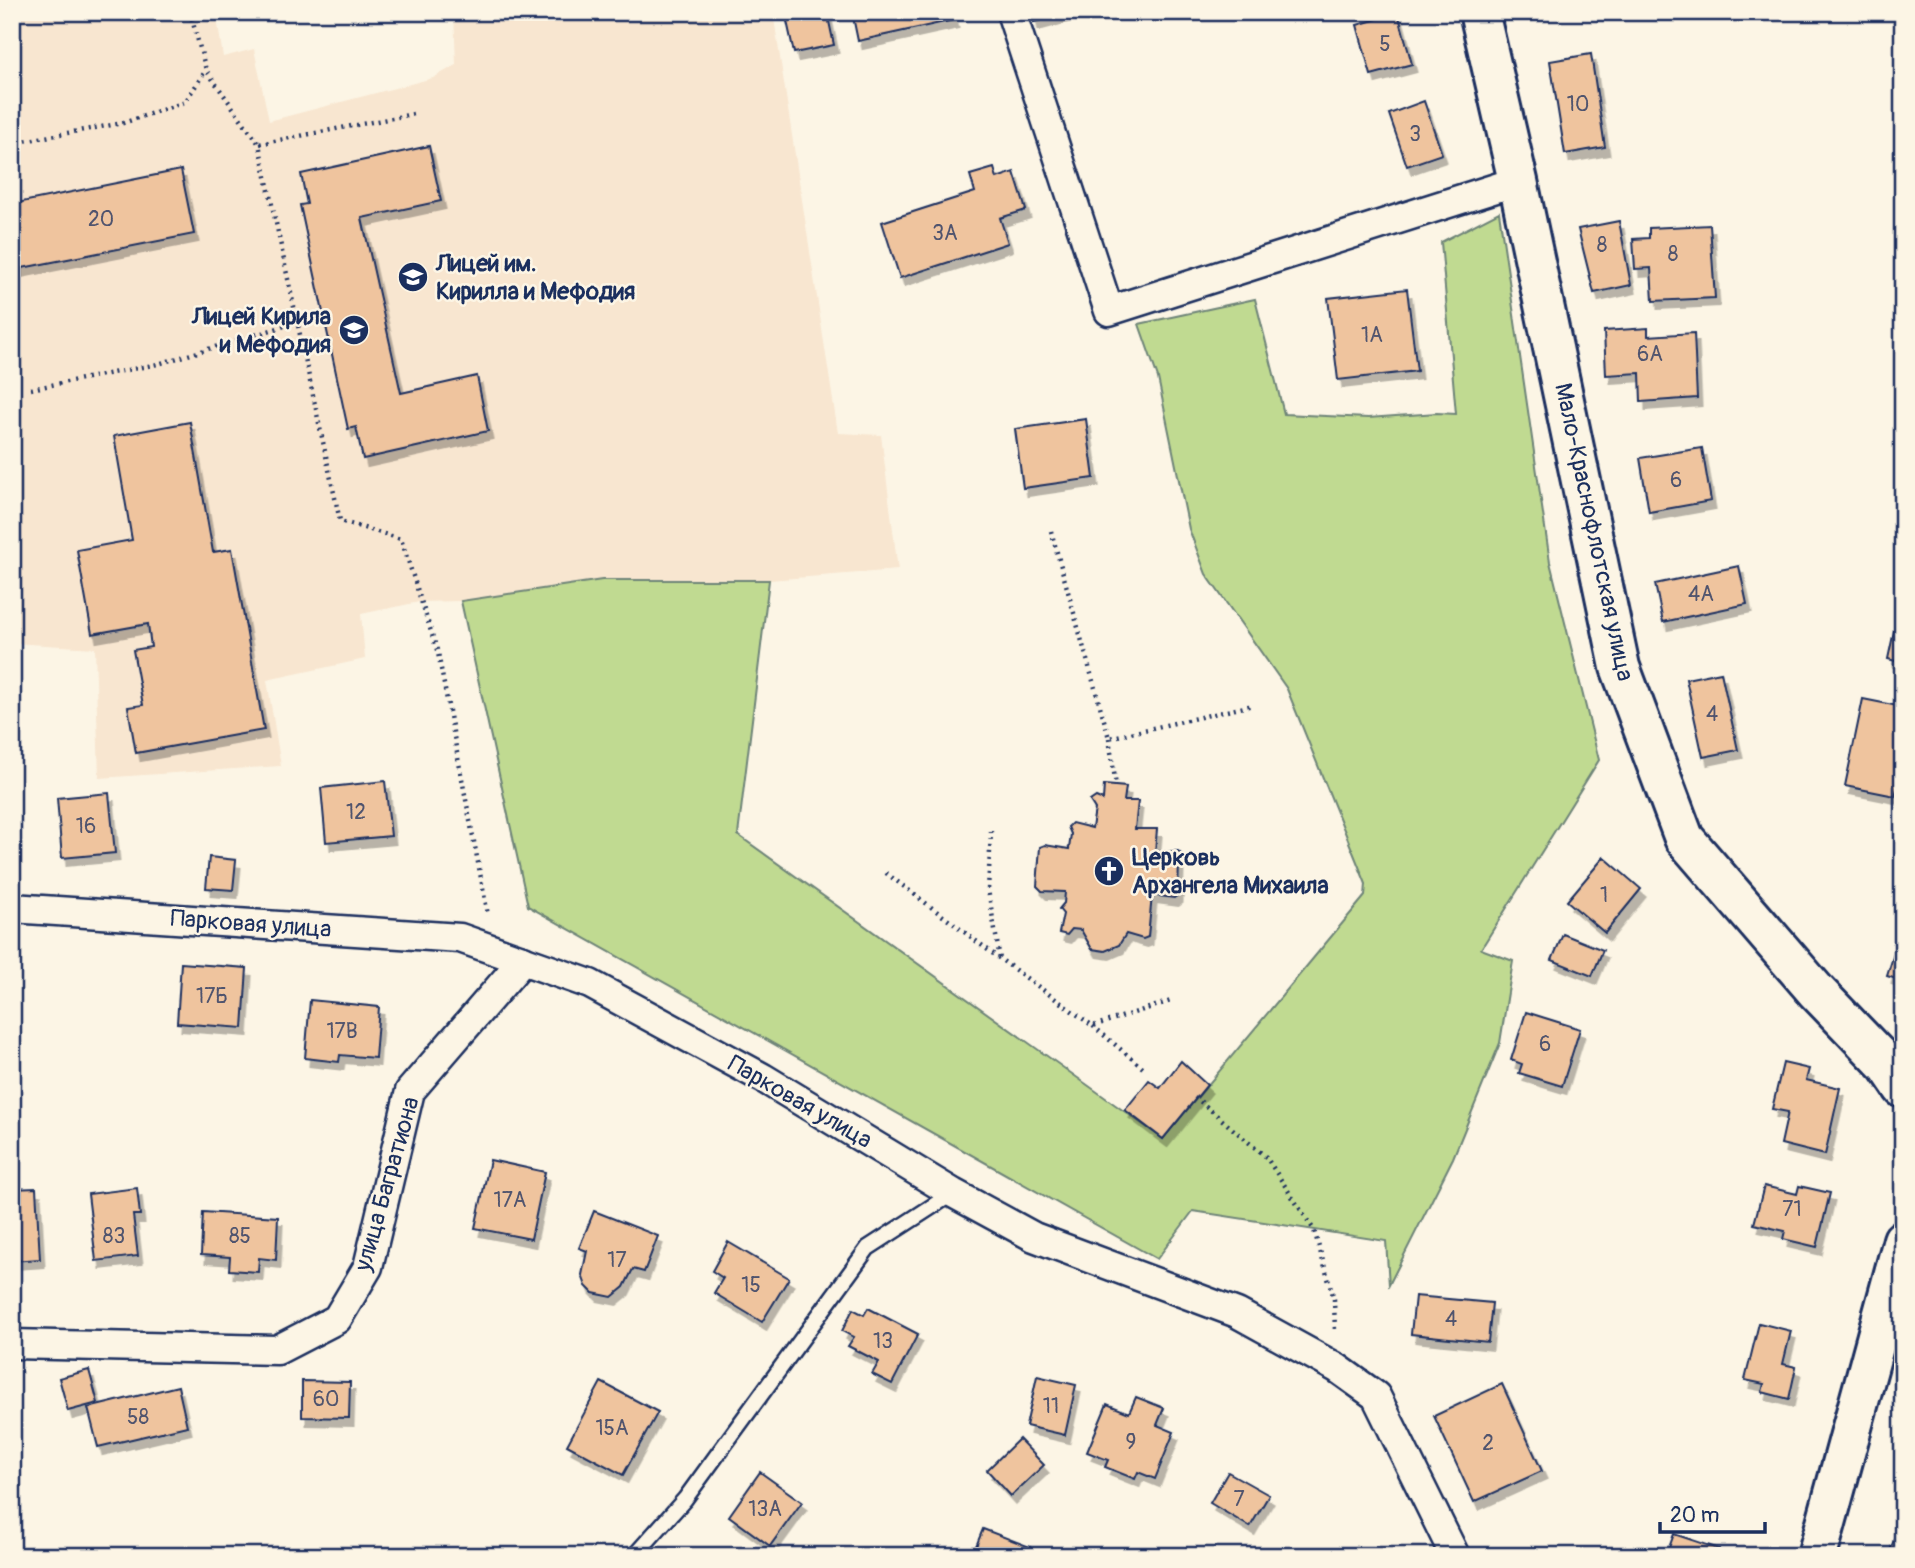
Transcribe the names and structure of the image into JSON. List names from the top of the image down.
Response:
{
  "streets": {
    "street": ["Мало-Краснофлотская улица", "Парковая улица", "улица Багратиона"]
  },
  "crossings": [
    ["Парковая улица", "улица Багратиона"]
  ],
  "places": {
    "school or university": ["Лицей им. Кирилла и Мефодия", "Лицей Кирила и Мефодия"],
    "church": ["Церковь Архангела Михаила"]
  },
  "house_numbers": [
    "5",
    "10",
    "3",
    "20",
    "3А",
    "8",
    "8",
    "1А",
    "6А",
    "6",
    "4А",
    "4",
    "12",
    "16",
    "1",
    "17Б",
    "17В",
    "6",
    "17А",
    "71",
    "83",
    "85",
    "17",
    "15",
    "4",
    "13",
    "60",
    "11",
    "58",
    "15А",
    "9",
    "2",
    "7",
    "13А"
  ],
  "scale_bar": "20 m"
}
